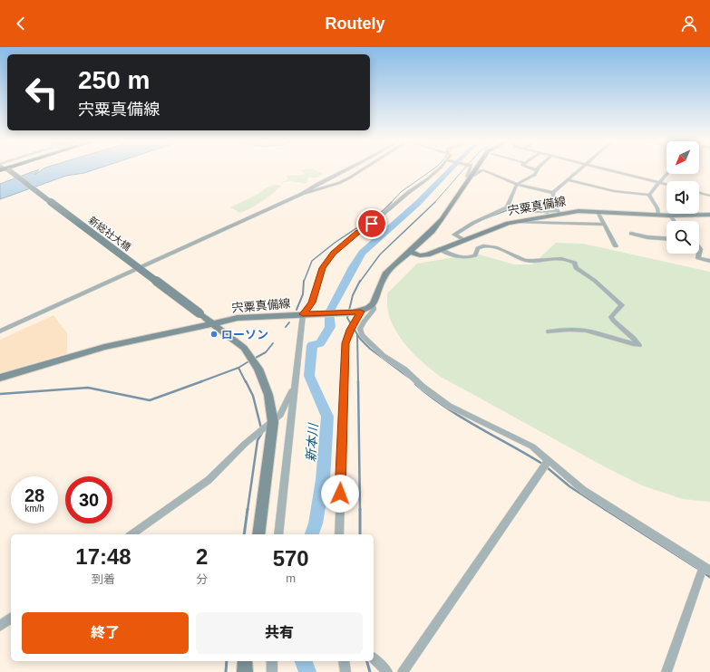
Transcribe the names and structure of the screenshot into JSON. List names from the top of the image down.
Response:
{
  "streets": {
    "main road": ["宍粟真備線", "新総社大橋"]
  },
  "crossings": [
    ["宍粟真備線", "新総社大橋"]
  ],
  "water": ["新本川"],
  "places": ["ローソン"],
  "north": "bottom left",
  "page": {
    "header": "Routely",
    "turn": ["250 m", "宍粟真備線"],
    "speed": "28 km/h",
    "limit": "30",
    "eta": [
      "17:48",
      "到着",
      "2",
      "分",
      "570",
      "m"
    ],
    "buttons": ["終了", "共有"]
  }
}
